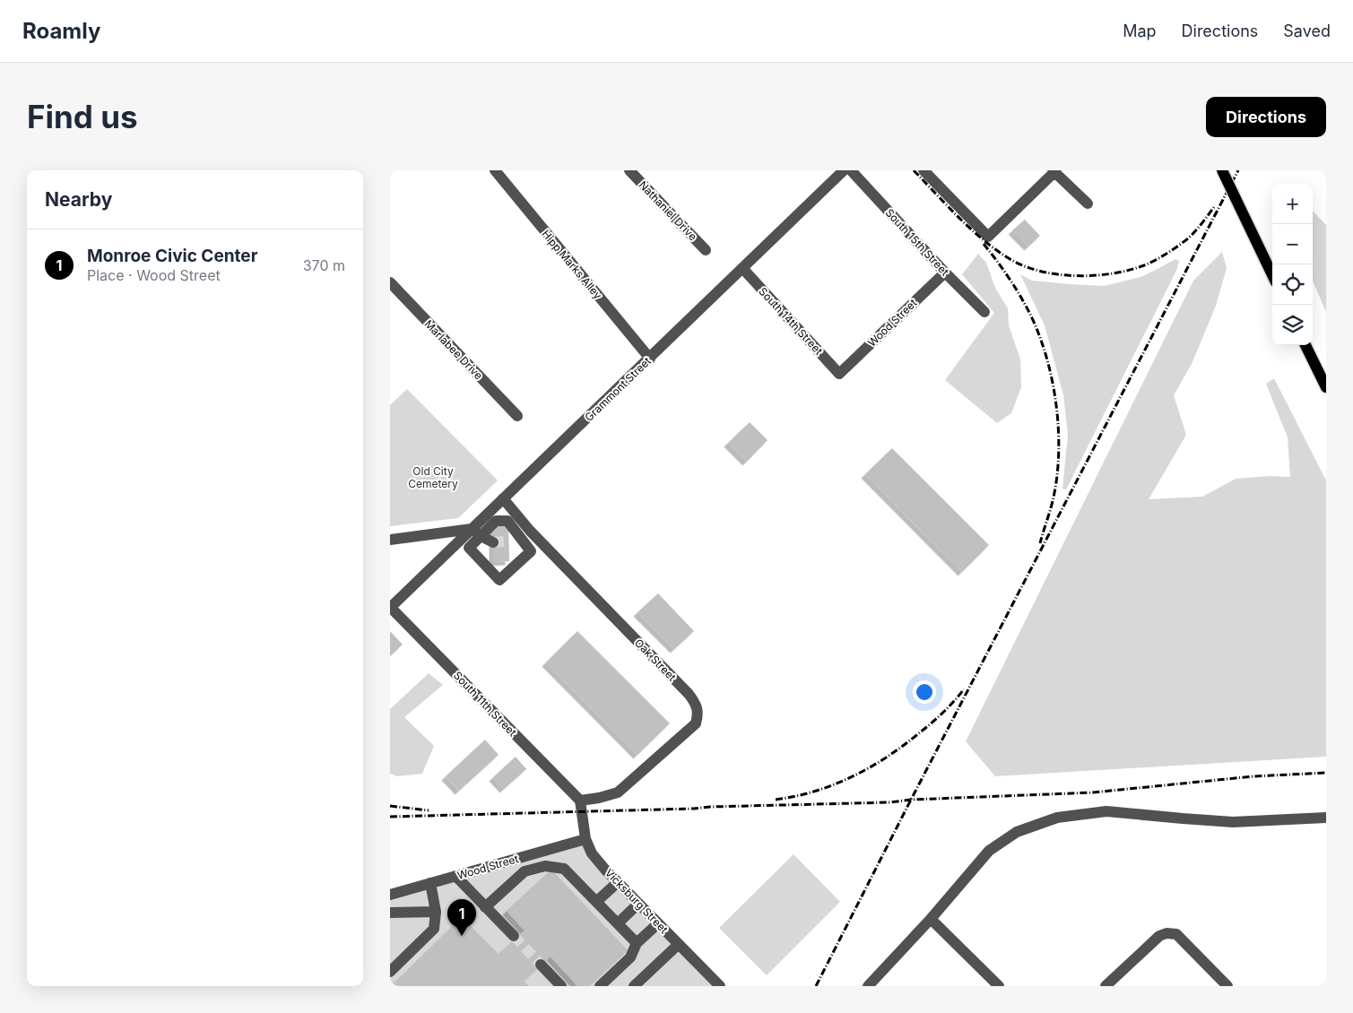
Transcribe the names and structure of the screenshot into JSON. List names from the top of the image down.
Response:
{
  "streets": {
    "street": [
      "Nathaniel Drive",
      "South 15th Street",
      "Hipp Marks Alley",
      "South 14th Street",
      "Wood Street",
      "Marlabee Drive",
      "Grammont Street",
      "Oak Street",
      "South 11th Street",
      "Vicksburg Street"
    ]
  },
  "crossings": [
    ["South 15th Street", "Wood Street"],
    ["Hipp Marks Alley", "Grammont Street"],
    ["South 14th Street", "Wood Street"],
    ["South 14th Street", "Grammont Street"],
    ["Wood Street", "Vicksburg Street"],
    ["Grammont Street", "Oak Street"],
    ["Grammont Street", "South 11th Street"],
    ["Oak Street", "South 11th Street"],
    ["Oak Street", "Vicksburg Street"],
    ["South 11th Street", "Vicksburg Street"]
  ],
  "parks": ["Old City Cemetery"],
  "page": {
    "header": "Roamly",
    "nav": ["Map", "Directions", "Saved"],
    "buttons": "Directions",
    "title": "Find us",
    "heading": "Nearby",
    "map_buttons": ["+", "−"],
    "list": [
      {
        "mark": "1",
        "name": "Monroe Civic Center",
        "note": "Place · Wood Street",
        "value": "370 m"
      }
    ],
    "pins": "1"
  }
}
